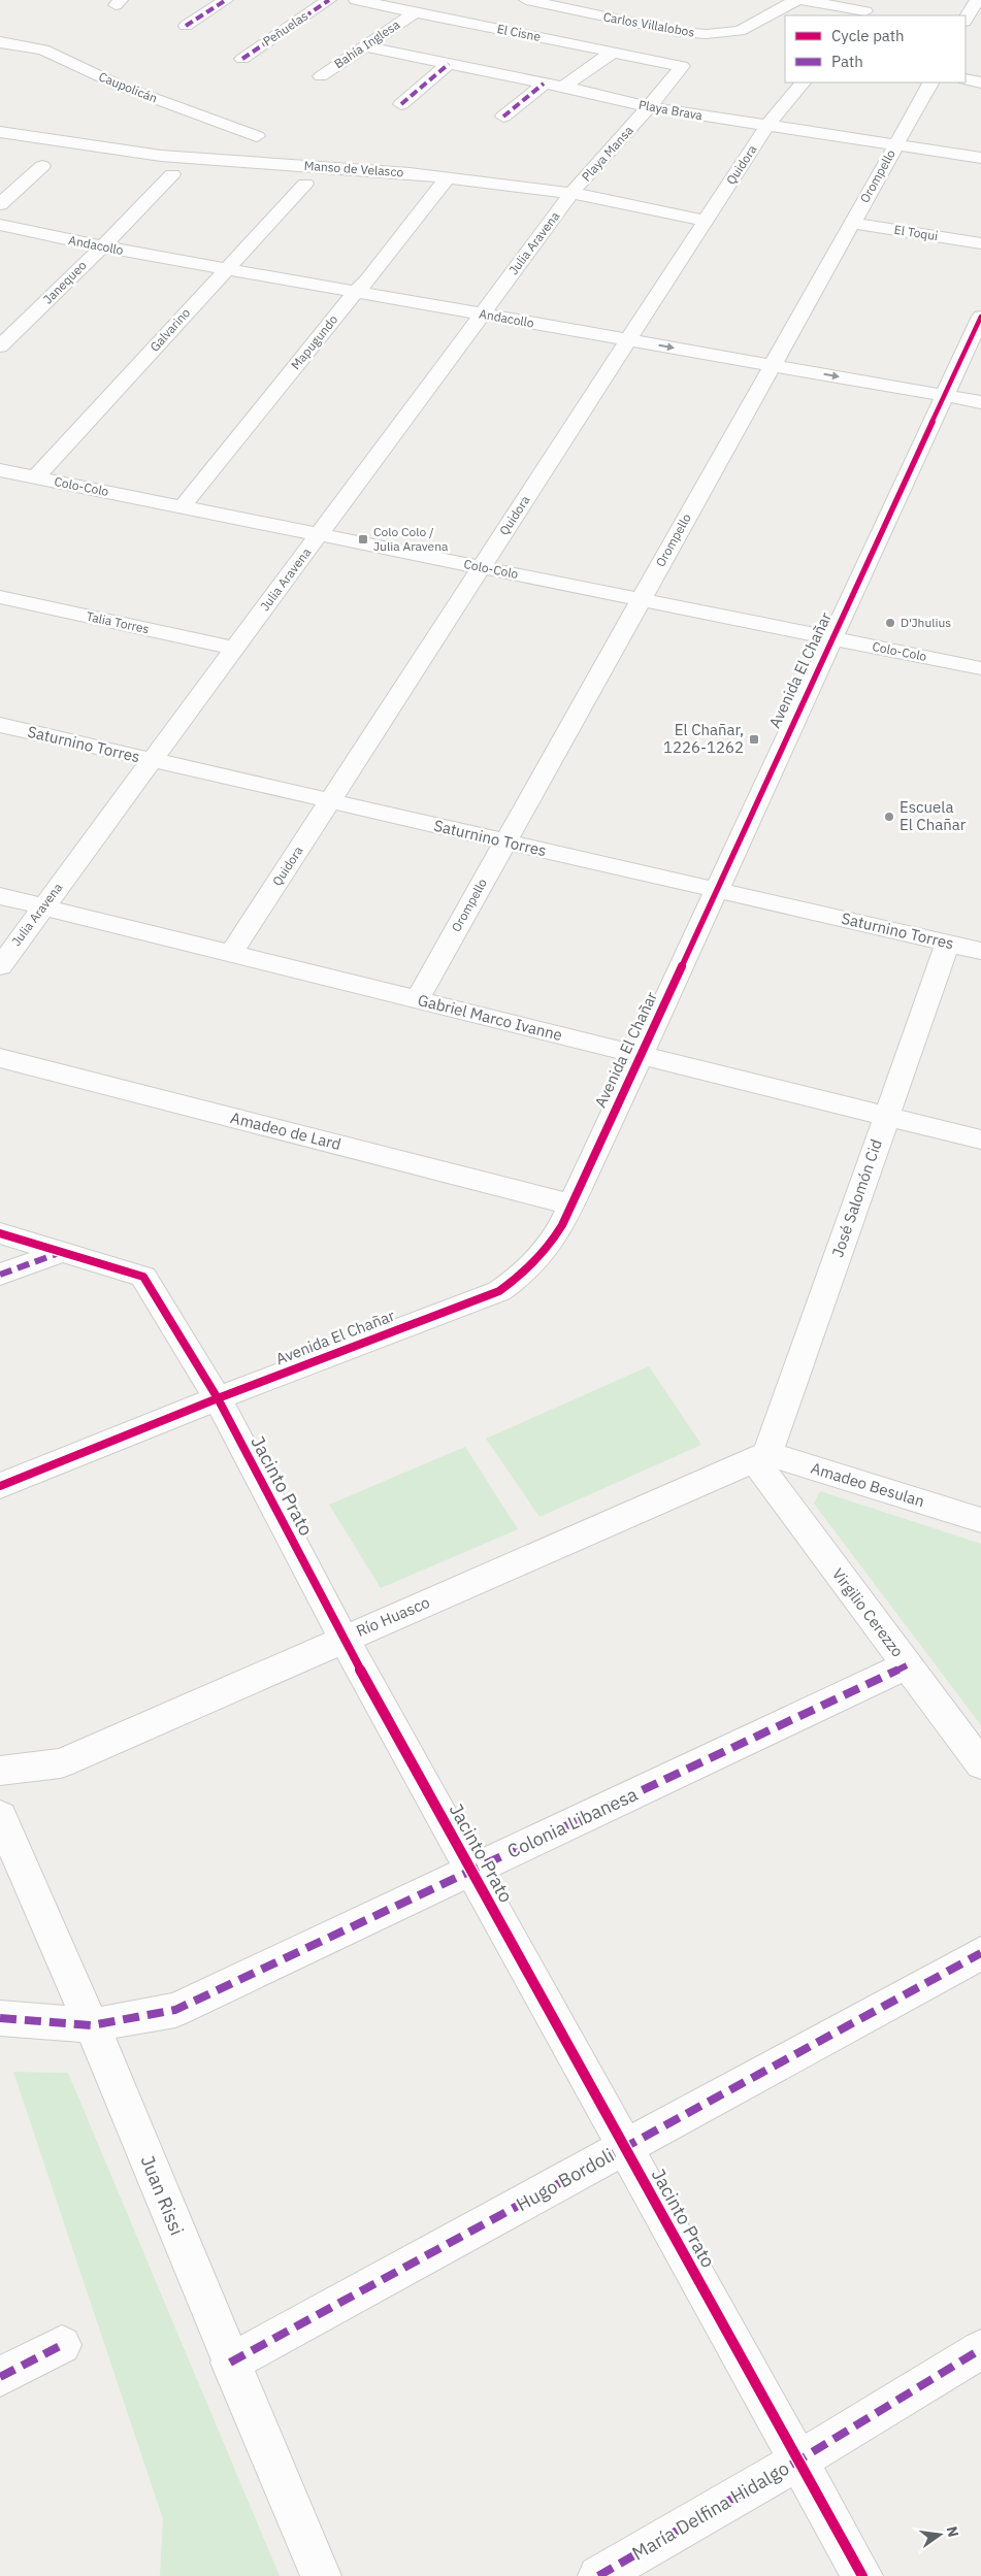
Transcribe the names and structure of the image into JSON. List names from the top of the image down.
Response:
{
  "streets": {
    "street": [
      "Carlos Villalobos",
      "Peñuelas",
      "El Cisne",
      "Bahía Inglesa",
      "Caupolicán",
      "Playa Brava",
      "Playa Mansa",
      "Quidora",
      "Manso de Velasco",
      "Orompello",
      "El Toqui",
      "Julia Aravena",
      "Andacollo",
      "Janequeo",
      "Galvarino",
      "Mapugundo",
      "Colo-Colo",
      "Talia Torres",
      "Avenida El Chañar",
      "Saturnino Torres",
      "Gabriel Marco Ivanne",
      "Amadeo de Lard",
      "José Salomón Cid",
      "Amadeo Besulan",
      "Jacinto Prato",
      "Virgilio Cerezzo",
      "Río Huasco",
      "Colonia Libanesa",
      "Hugo Bordoli",
      "Juan Rissi",
      "María Delfina Hidalgo"
    ]
  },
  "crossings": [
    ["El Cisne", "Bahía Inglesa"],
    ["El Cisne", "Playa Mansa"],
    ["Bahía Inglesa", "Playa Brava"],
    ["Playa Brava", "Playa Mansa"],
    ["Playa Brava", "Quidora"],
    ["Playa Brava", "Orompello"],
    ["Playa Mansa", "Manso de Velasco"],
    ["Playa Mansa", "Julia Aravena"],
    ["Quidora", "Manso de Velasco"],
    ["Quidora", "Andacollo"],
    ["Quidora", "Colo-Colo"],
    ["Quidora", "Saturnino Torres"],
    ["Quidora", "Gabriel Marco Ivanne"],
    ["Manso de Velasco", "Julia Aravena"],
    ["Manso de Velasco", "Mapugundo"],
    ["Orompello", "El Toqui"],
    ["Orompello", "Andacollo"],
    ["Orompello", "Colo-Colo"],
    ["Orompello", "Saturnino Torres"],
    ["Orompello", "Gabriel Marco Ivanne"],
    ["Julia Aravena", "Andacollo"],
    ["Julia Aravena", "Colo-Colo"],
    ["Julia Aravena", "Talia Torres"],
    ["Julia Aravena", "Saturnino Torres"],
    ["Julia Aravena", "Gabriel Marco Ivanne"],
    ["Andacollo", "Janequeo"],
    ["Andacollo", "Galvarino"],
    ["Andacollo", "Mapugundo"],
    ["Andacollo", "Avenida El Chañar"],
    ["Galvarino", "Colo-Colo"],
    ["Mapugundo", "Colo-Colo"],
    ["Colo-Colo", "Avenida El Chañar"],
    ["Avenida El Chañar", "Saturnino Torres"],
    ["Avenida El Chañar", "Gabriel Marco Ivanne"],
    ["Avenida El Chañar", "Amadeo de Lard"],
    ["Avenida El Chañar", "Jacinto Prato"],
    ["Saturnino Torres", "José Salomón Cid"],
    ["Gabriel Marco Ivanne", "José Salomón Cid"],
    ["José Salomón Cid", "Amadeo Besulan"],
    ["José Salomón Cid", "Virgilio Cerezzo"],
    ["José Salomón Cid", "Río Huasco"],
    ["Amadeo Besulan", "Virgilio Cerezzo"],
    ["Amadeo Besulan", "Río Huasco"],
    ["Jacinto Prato", "Río Huasco"],
    ["Jacinto Prato", "Colonia Libanesa"],
    ["Jacinto Prato", "Hugo Bordoli"],
    ["Jacinto Prato", "María Delfina Hidalgo"],
    ["Virgilio Cerezzo", "Río Huasco"],
    ["Virgilio Cerezzo", "Colonia Libanesa"],
    ["Colonia Libanesa", "Juan Rissi"],
    ["Hugo Bordoli", "Juan Rissi"]
  ],
  "places": {
    "transit": ["Colo Colo / Julia Aravena", "El Chañar, 1226-1262"],
    "other": ["D'Jhulius", "Escuela El Chañar"]
  },
  "legend": ["Cycle path", "Path"],
  "north": "right"
}
